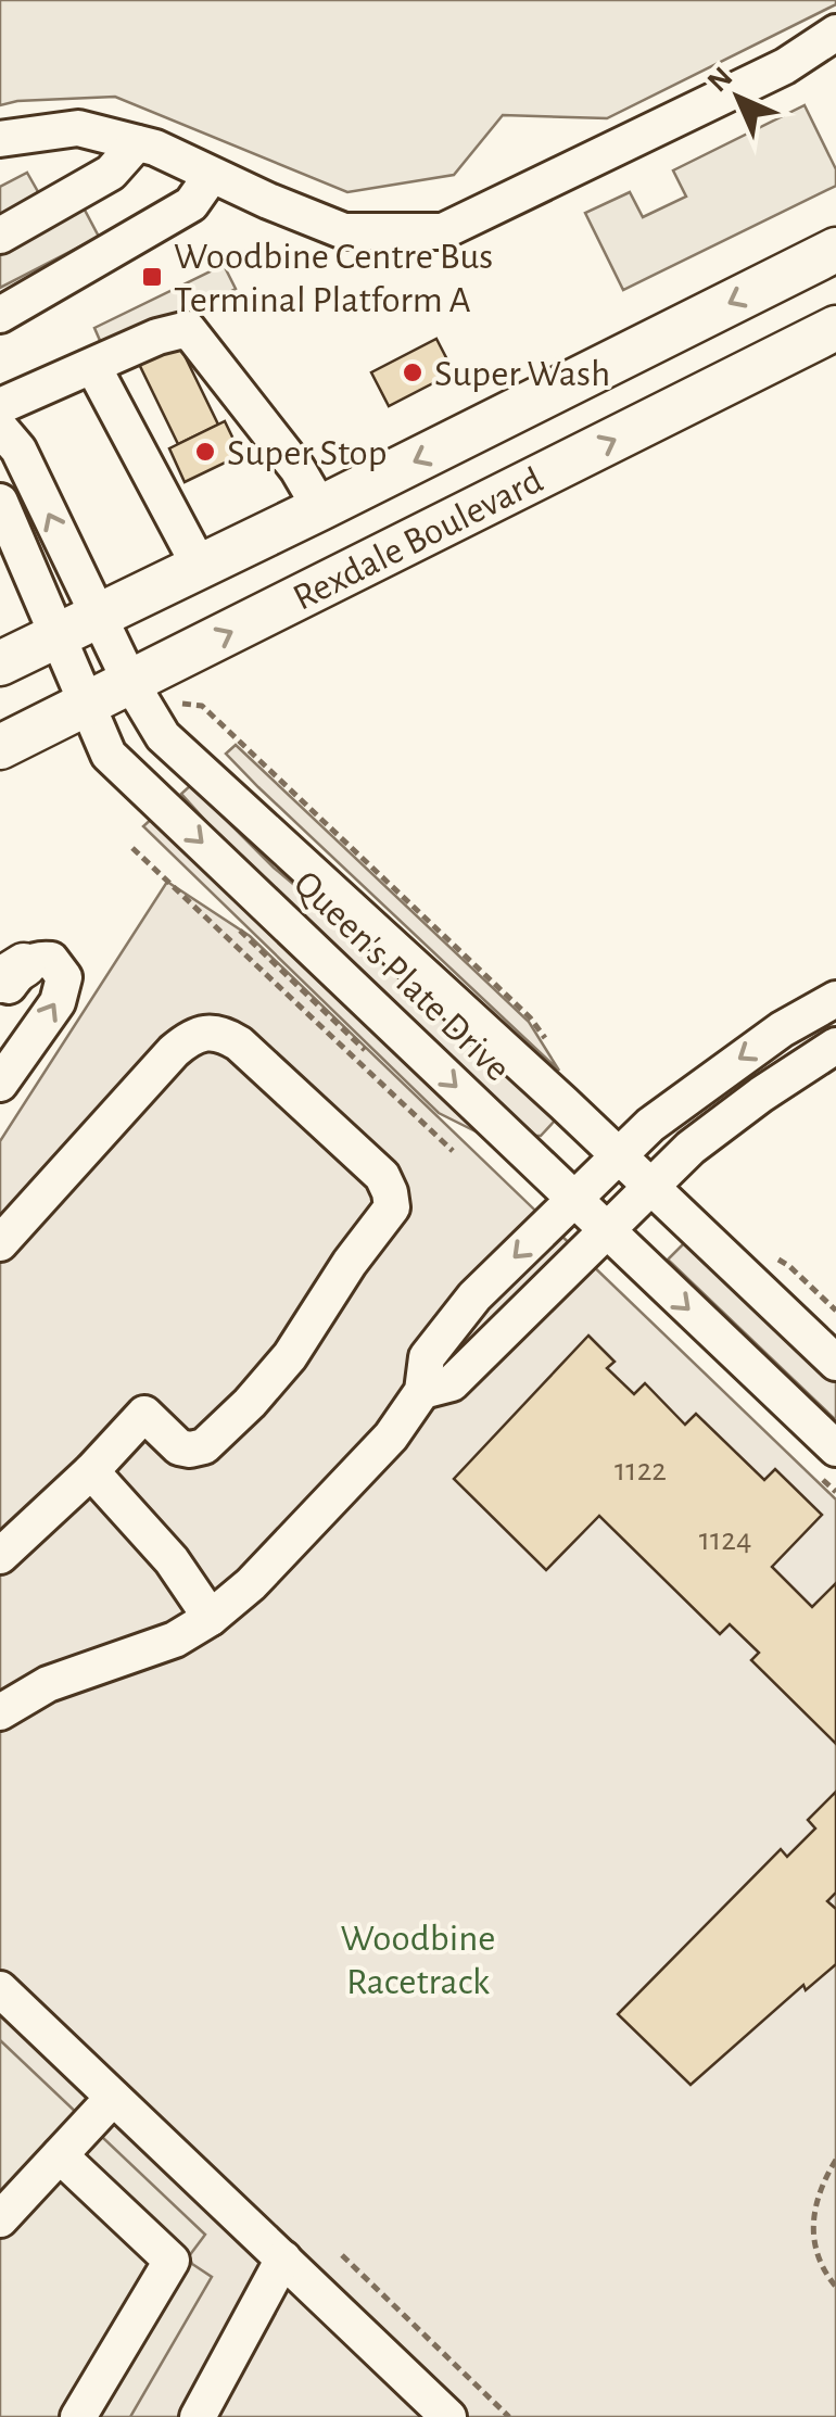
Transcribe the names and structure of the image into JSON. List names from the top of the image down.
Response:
{
  "streets": {
    "main road": ["Rexdale Boulevard"],
    "street": ["Queen's Plate Drive"]
  },
  "crossings": [
    ["Rexdale Boulevard", "Queen's Plate Drive"]
  ],
  "parks": ["Woodbine Racetrack"],
  "places": {
    "transit": ["Woodbine Centre Bus Terminal Platform A"],
    "other": ["Super Wash", "Super Stop"]
  },
  "house_numbers": ["1122", "1124"],
  "north": "top left"
}
